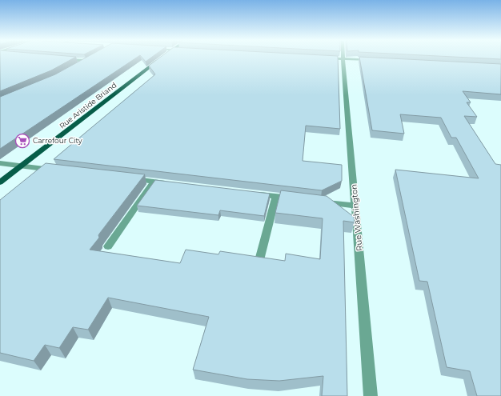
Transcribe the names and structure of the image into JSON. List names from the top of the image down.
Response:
{
  "streets": {
    "main road": ["Rue Aristide Briand"],
    "street": ["Rue Washington"]
  },
  "places": {
    "supermarket": ["Carrefour City"]
  }
}
